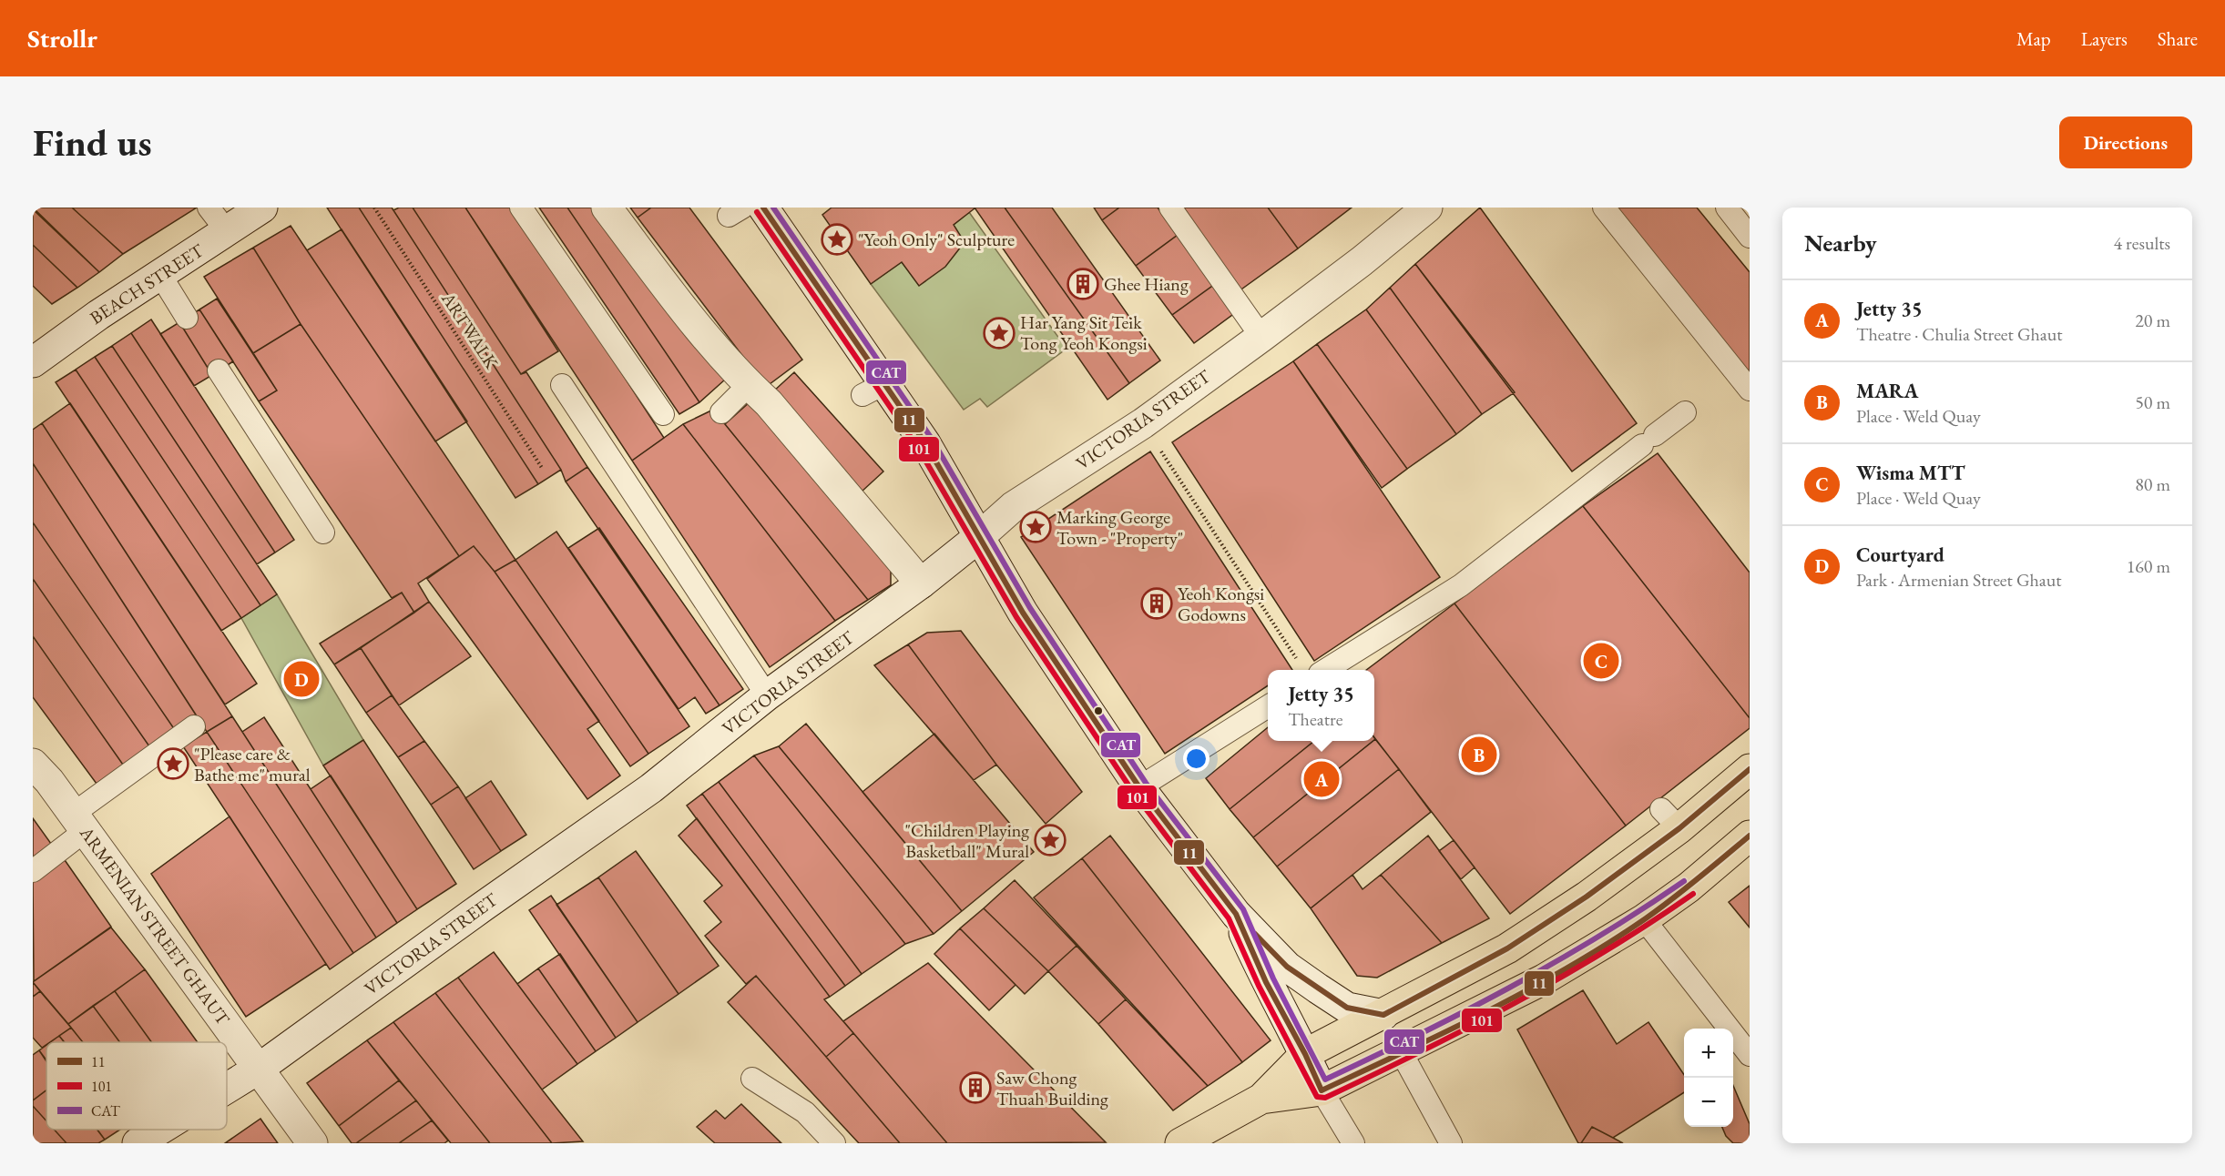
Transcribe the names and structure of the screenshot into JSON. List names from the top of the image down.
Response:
{
  "streets": {
    "street": ["BEACH STREET", "VICTORIA STREET", "ARMENIAN STREET GHAUT"],
    "path": ["ARTWALK"]
  },
  "crossings": [
    ["VICTORIA STREET", "ARMENIAN STREET GHAUT"]
  ],
  "places": {
    "place": [
      "\"Yeoh Only\" Sculpture",
      "Har Yang Sit Teik Tong Yeoh Kongsi",
      "Marking George Town - \"Property\"",
      "\"Please care & Bathe me\" mural",
      "\"Children Playing Basketball\" Mural"
    ],
    "building": ["Ghee Hiang", "Yeoh Kongsi Godowns", "Saw Chong Thuah Building"]
  },
  "lines": ["transit line 11", "transit line CAT", "transit line 101"],
  "legend": ["11", "101", "CAT"],
  "page": {
    "header": "Strollr",
    "nav": ["Map", "Layers", "Share"],
    "buttons": "Directions",
    "title": "Find us",
    "heading": ["Nearby", "4 results"],
    "list": [
      {
        "mark": "A",
        "name": "Jetty 35",
        "note": "Theatre · Chulia Street Ghaut",
        "value": "20 m"
      },
      {
        "mark": "B",
        "name": "MARA",
        "note": "Place · Weld Quay",
        "value": "50 m"
      },
      {
        "mark": "C",
        "name": "Wisma MTT",
        "note": "Place · Weld Quay",
        "value": "80 m"
      },
      {
        "mark": "D",
        "name": "Courtyard",
        "note": "Park · Armenian Street Ghaut",
        "value": "160 m"
      }
    ],
    "pins": [
      "C",
      "D",
      "B",
      "A"
    ],
    "popup": ["Jetty 35", "Theatre"],
    "map_buttons": ["+", "−"]
  }
}
